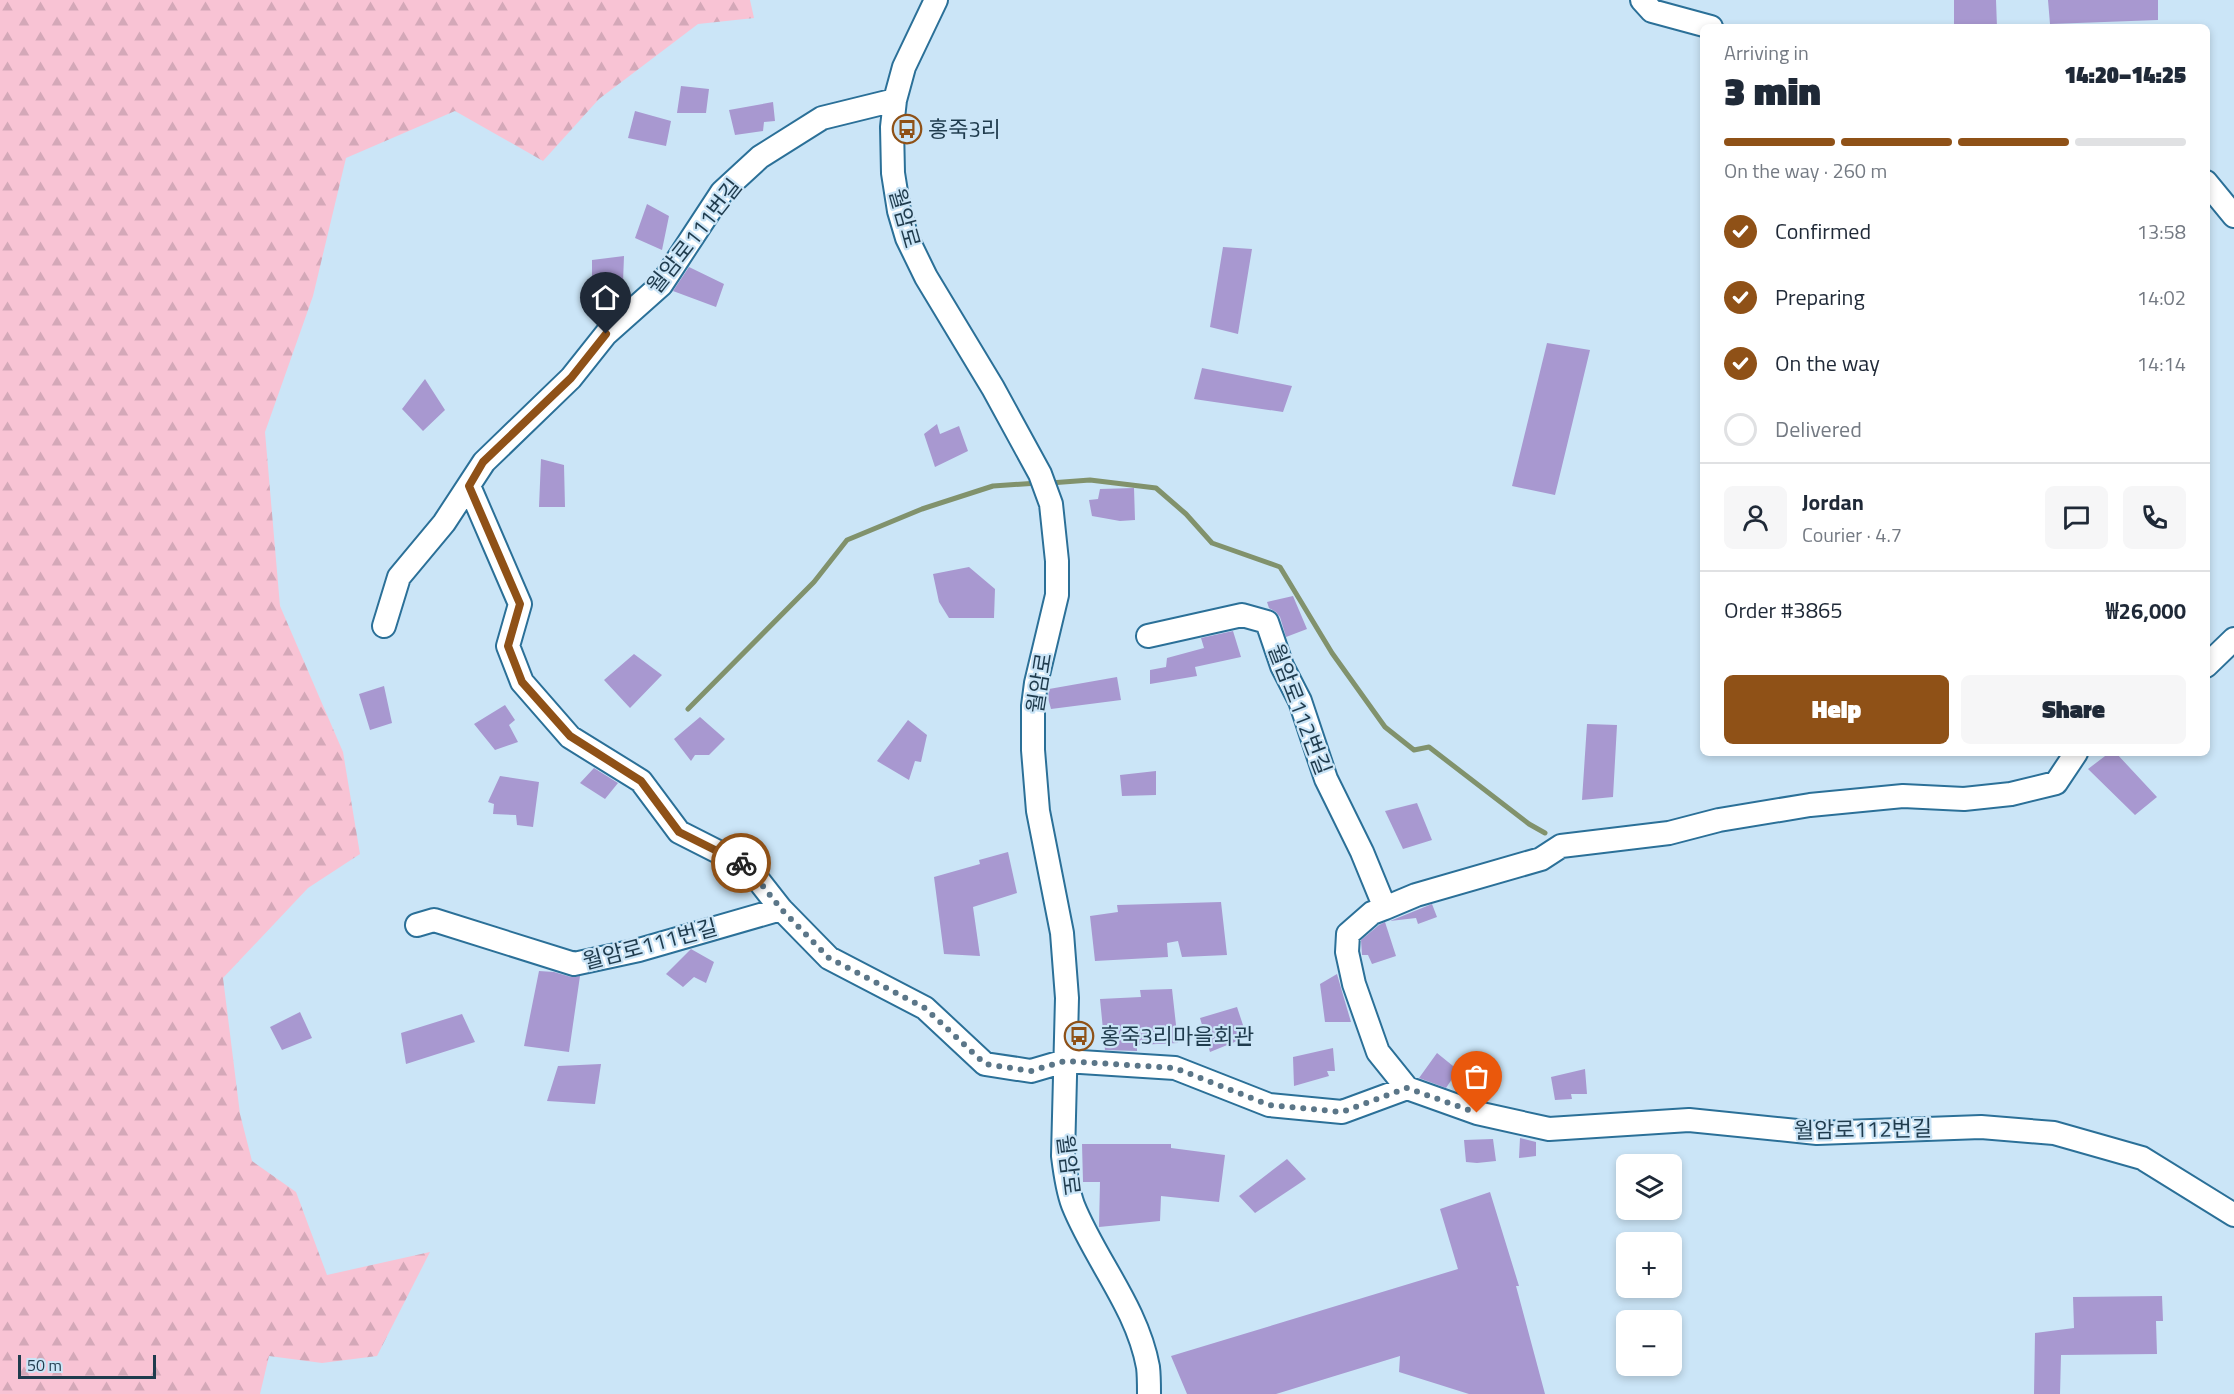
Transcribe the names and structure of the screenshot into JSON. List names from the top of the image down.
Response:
{
  "streets": {
    "street": ["월암로", "월암로111번길", "월암로112번길"]
  },
  "crossings": [
    ["월암로", "월암로111번길"]
  ],
  "places": {
    "bus stop": ["홍죽3리", "홍죽3리마을회관"]
  },
  "scale_bar": "50 m",
  "page": {
    "heading": ["3 min", "Arriving in", "14:20–14:25"],
    "panel": [
      "Jordan",
      "Courier · 4.7",
      "Order #3865",
      "₩26,000"
    ],
    "bar": "On the way · 260 m",
    "list": [
      ["Confirmed", "13:58"],
      ["Preparing", "14:02"],
      ["On the way", "14:14"],
      "Delivered"
    ],
    "buttons": ["Help", "Share"],
    "map_buttons": ["+", "−"],
    "scale": "50 m"
  }
}
